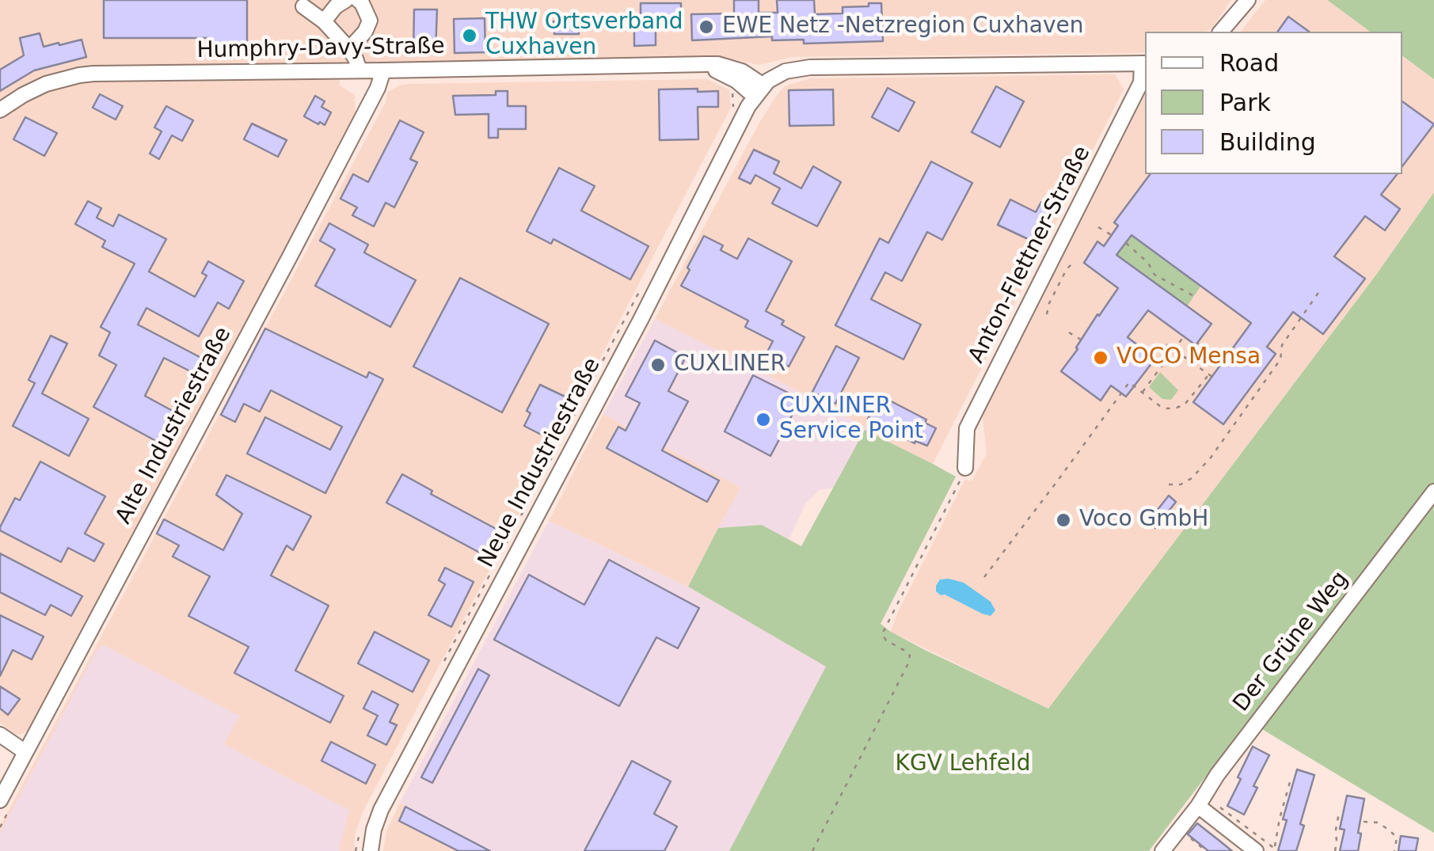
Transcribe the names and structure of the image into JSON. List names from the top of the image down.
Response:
{
  "streets": {
    "street": [
      "Humphry-Davy-Straße",
      "Anton-Flettner-Straße",
      "Alte Industriestraße",
      "Neue Industriestraße",
      "Der Grüne Weg"
    ]
  },
  "crossings": [
    ["Humphry-Davy-Straße", "Alte Industriestraße"],
    ["Humphry-Davy-Straße", "Neue Industriestraße"]
  ],
  "parks": ["KGV Lehfeld"],
  "places": [
    "EWE Netz -Netzregion Cuxhaven",
    "THW Ortsverband Cuxhaven",
    "VOCO Mensa",
    "CUXLINER",
    "CUXLINER Service Point",
    "Voco GmbH"
  ],
  "legend": ["Road", "Park", "Building"]
}
